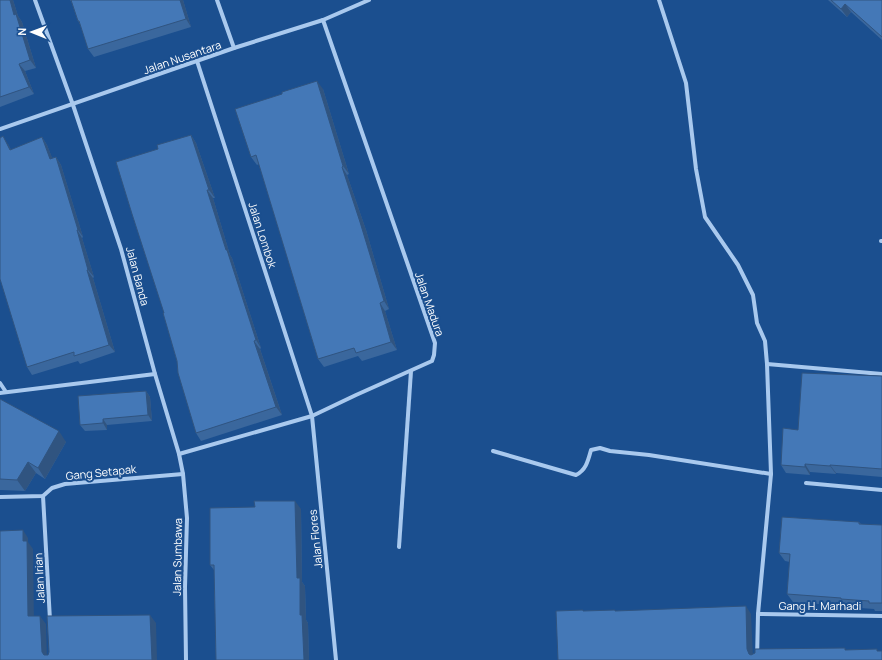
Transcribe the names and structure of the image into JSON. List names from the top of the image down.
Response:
{
  "streets": {
    "street": [
      "Jalan Nusantara",
      "Jalan Lombok",
      "Jalan Banda",
      "Jalan Madura",
      "Gang Setapak",
      "Jalan Flores",
      "Jalan Sumbawa",
      "Jalan Irian",
      "Gang H. Marhadi"
    ]
  },
  "crossings": [
    ["Jalan Nusantara", "Jalan Lombok"],
    ["Jalan Nusantara", "Jalan Banda"],
    ["Jalan Nusantara", "Jalan Madura"],
    ["Jalan Lombok", "Jalan Madura"],
    ["Jalan Lombok", "Jalan Flores"],
    ["Jalan Banda", "Jalan Madura"],
    ["Jalan Banda", "Jalan Sumbawa"],
    ["Jalan Madura", "Jalan Flores"],
    ["Jalan Madura", "Jalan Sumbawa"],
    ["Gang Setapak", "Jalan Sumbawa"],
    ["Gang Setapak", "Jalan Irian"]
  ],
  "north": "left"
}
